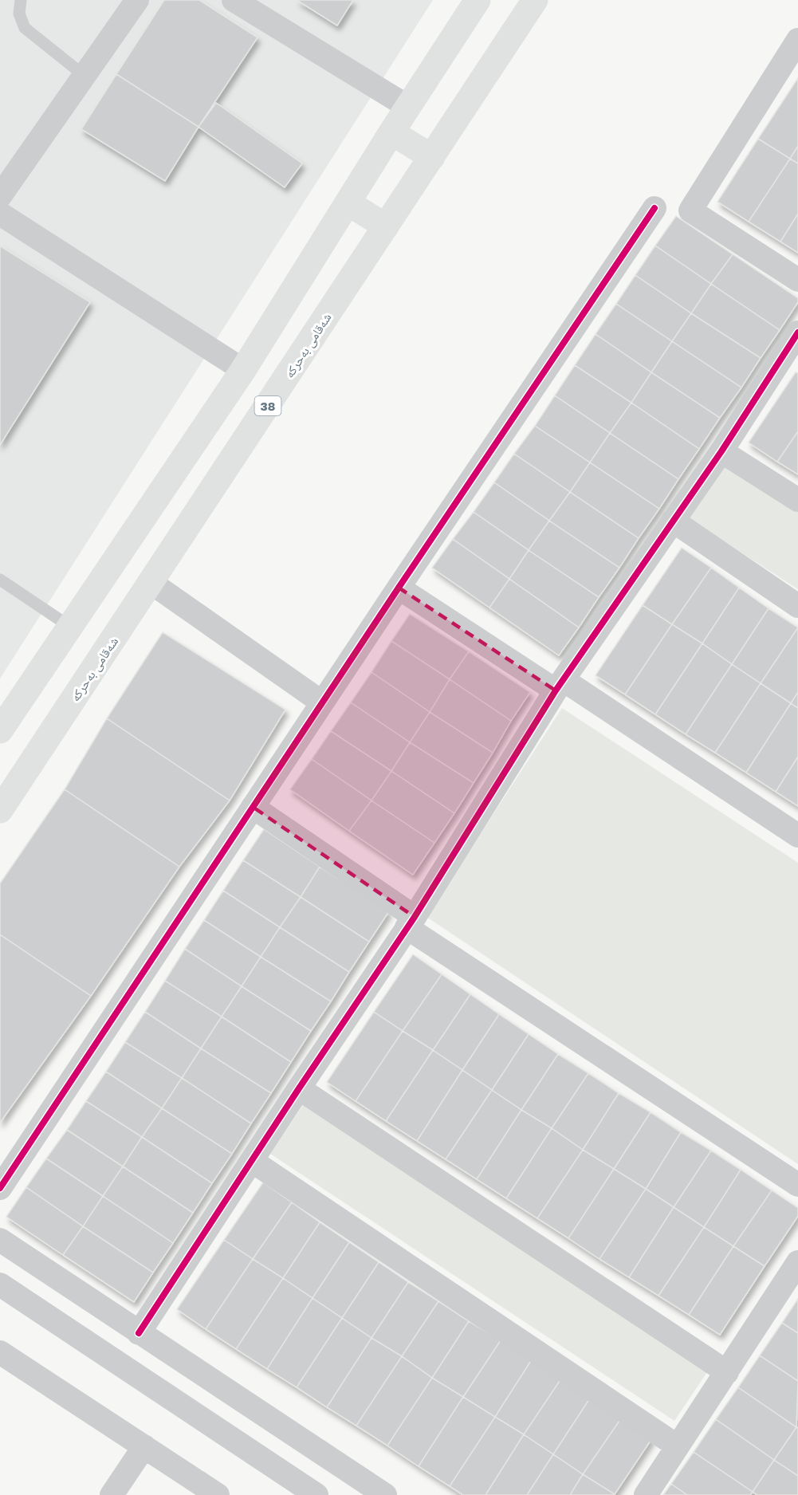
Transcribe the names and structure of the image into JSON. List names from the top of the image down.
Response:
{
  "streets": {
    "main road": ["شەقامی بەحرکە", "38"]
  }
}
